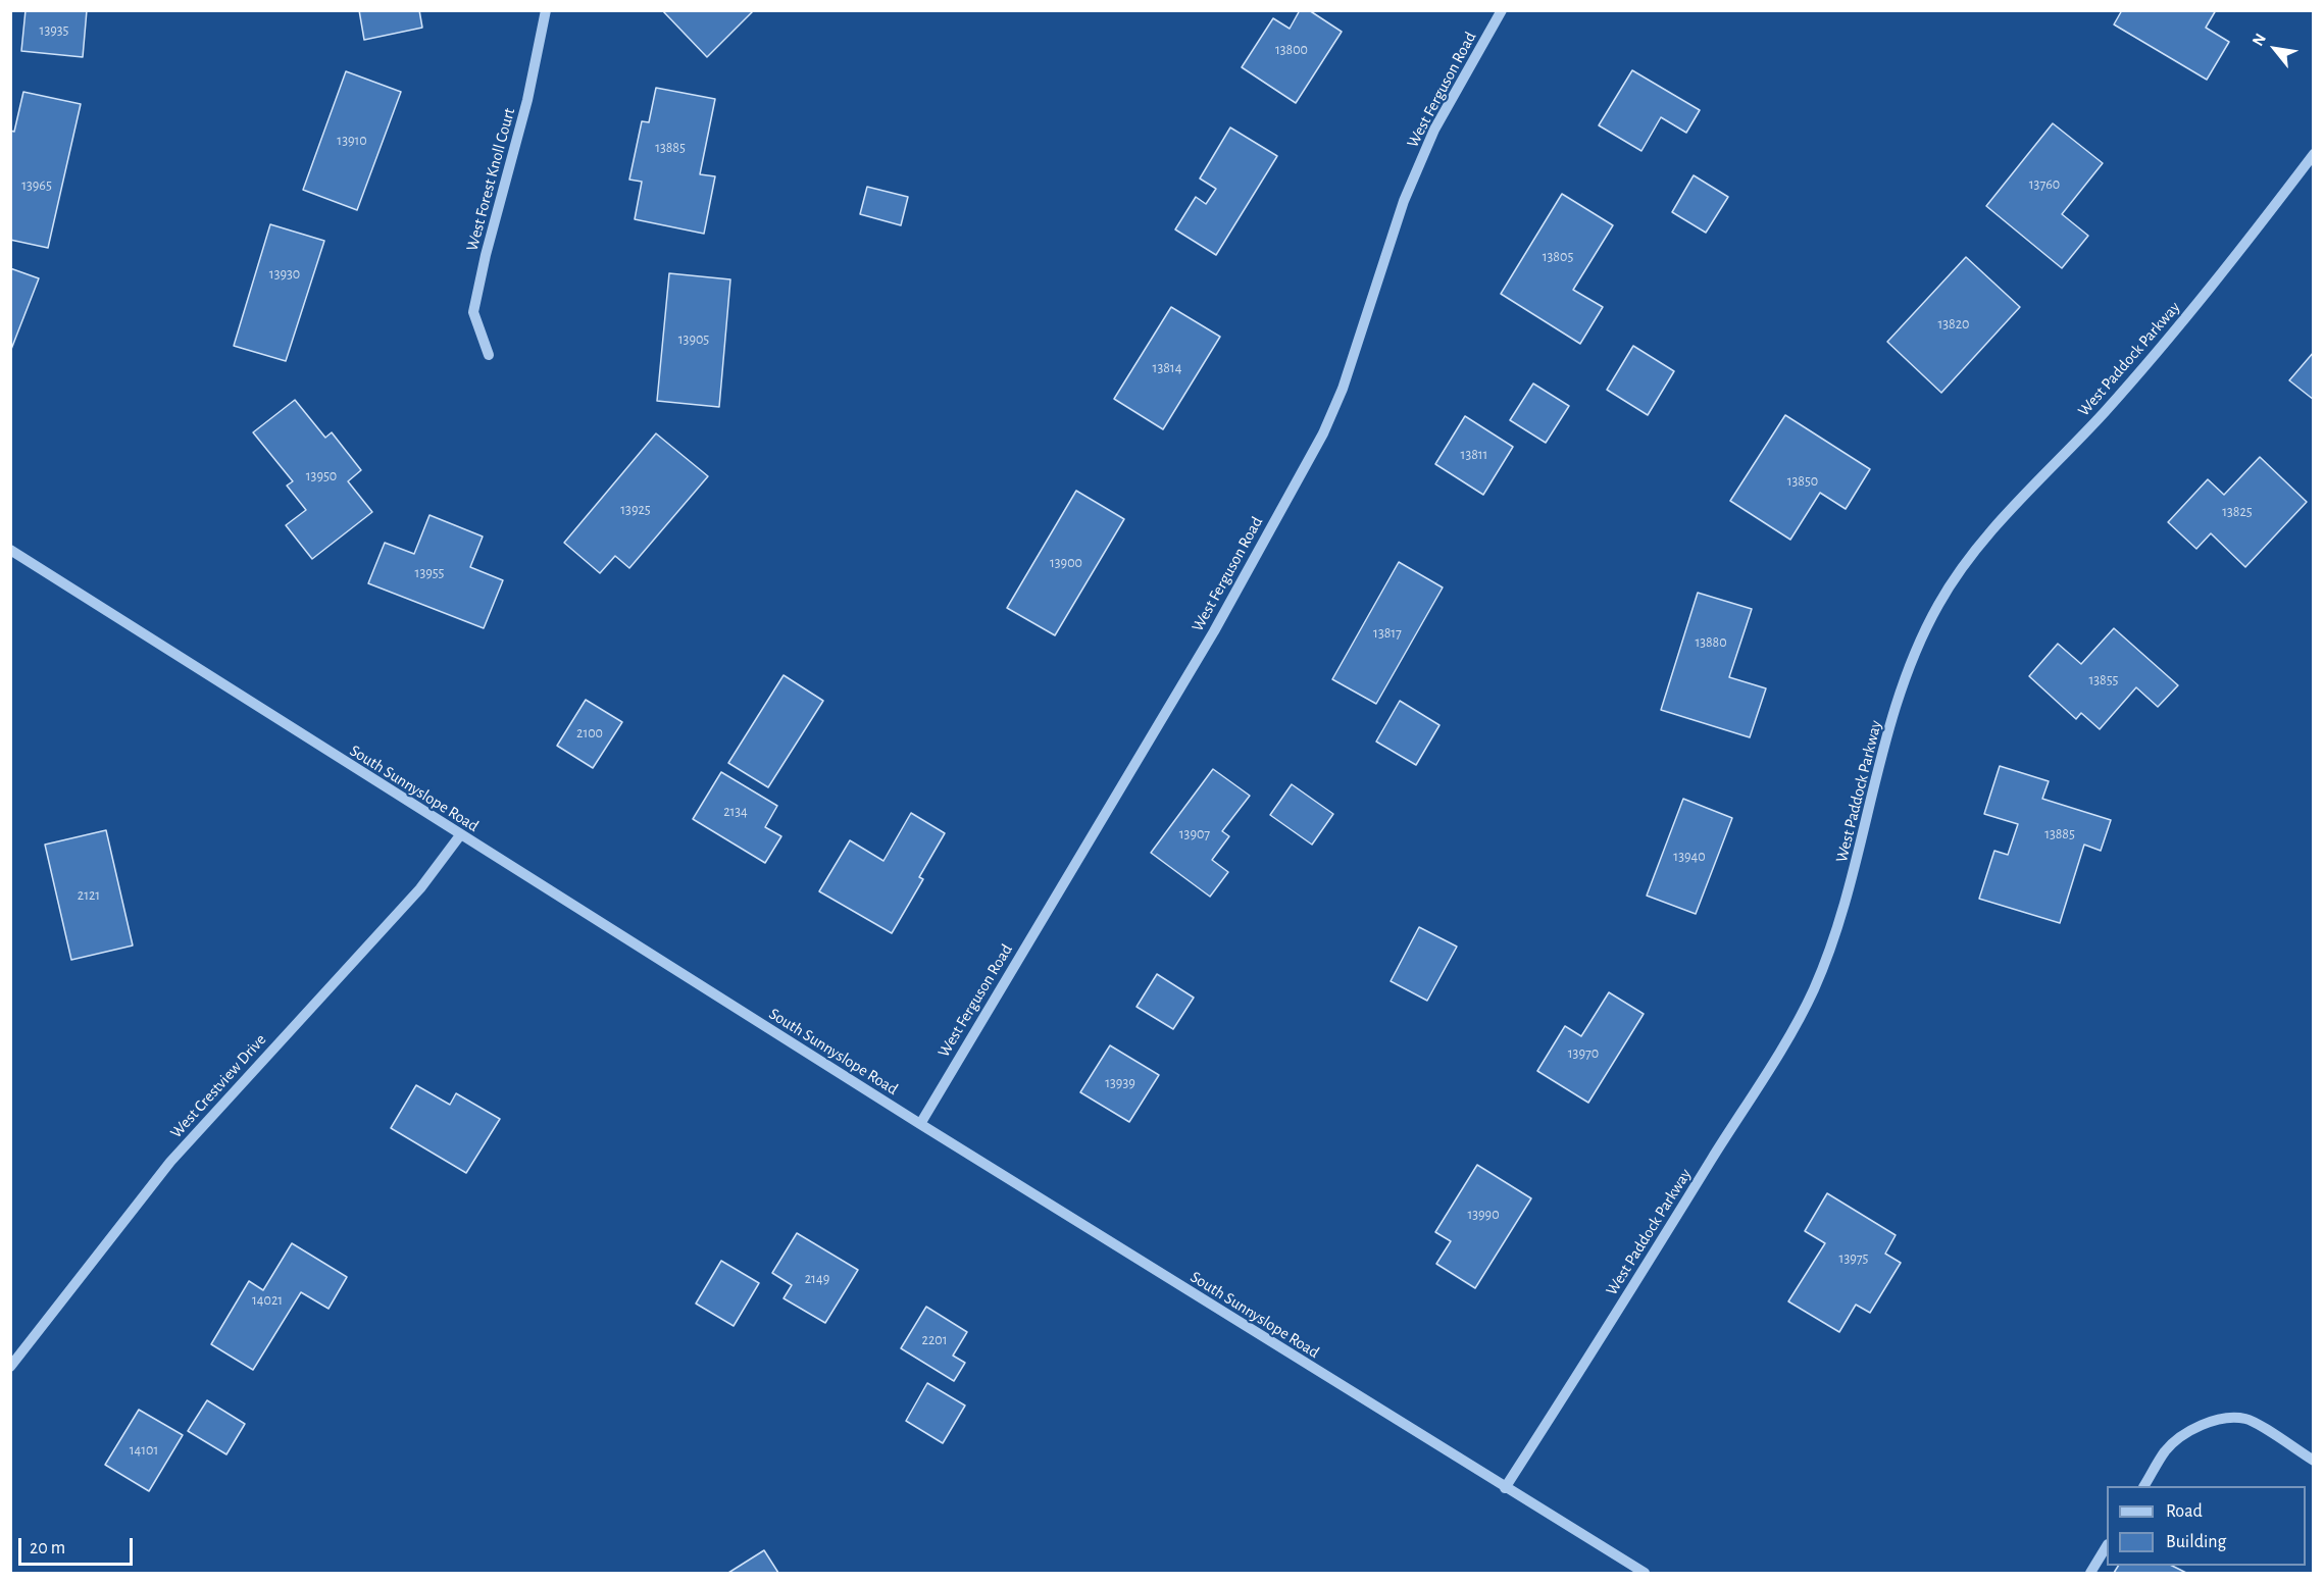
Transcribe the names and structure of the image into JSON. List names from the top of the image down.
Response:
{
  "streets": {
    "street": [
      "West Ferguson Road",
      "West Forest Knoll Court",
      "West Paddock Parkway",
      "South Sunnyslope Road",
      "West Crestview Drive"
    ]
  },
  "crossings": [
    ["West Ferguson Road", "South Sunnyslope Road"],
    ["West Paddock Parkway", "South Sunnyslope Road"],
    ["South Sunnyslope Road", "West Crestview Drive"]
  ],
  "house_numbers": [
    "13935",
    "13800",
    "13910",
    "13885",
    "13760",
    "13965",
    "13805",
    "13930",
    "13820",
    "13905",
    "13814",
    "13811",
    "13950",
    "13850",
    "13925",
    "13825",
    "13900",
    "13955",
    "13817",
    "13880",
    "13855",
    "2100",
    "2134",
    "13907",
    "13885",
    "13940",
    "2121",
    "13970",
    "13939",
    "13990",
    "13975",
    "2149",
    "14021",
    "2201",
    "14101"
  ],
  "legend": ["Road", "Building"],
  "scale_bar": "20 m",
  "north": "top left"
}
